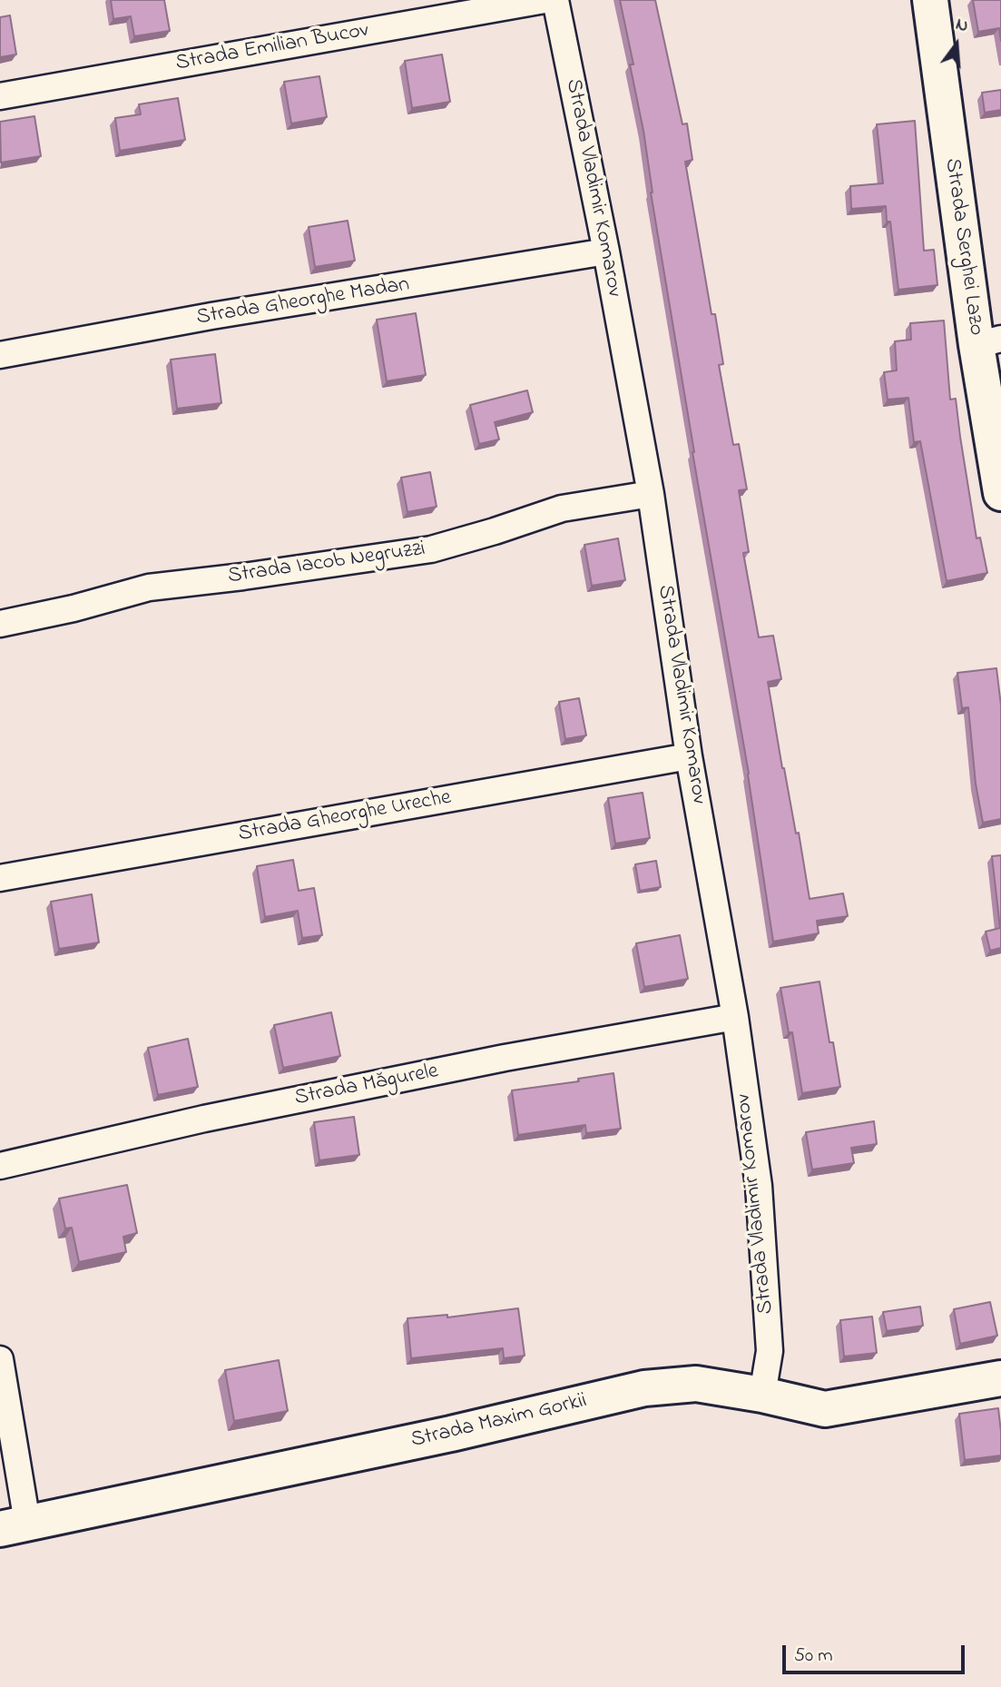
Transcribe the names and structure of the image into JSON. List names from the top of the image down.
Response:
{
  "streets": {
    "street": [
      "Strada Emilian Bucov",
      "Strada Vladimir Komarov",
      "Strada Serghei Lazo",
      "Strada Gheorghe Madan",
      "Strada Iacob Negruzzi",
      "Strada Gheorghe Ureche",
      "Strada Măgurele",
      "Strada Maxim Gorkii"
    ]
  },
  "crossings": [
    ["Strada Vladimir Komarov", "Strada Gheorghe Madan"],
    ["Strada Vladimir Komarov", "Strada Iacob Negruzzi"],
    ["Strada Vladimir Komarov", "Strada Gheorghe Ureche"],
    ["Strada Vladimir Komarov", "Strada Măgurele"],
    ["Strada Vladimir Komarov", "Strada Maxim Gorkii"]
  ],
  "scale_bar": "50 m",
  "north": "top"
}
